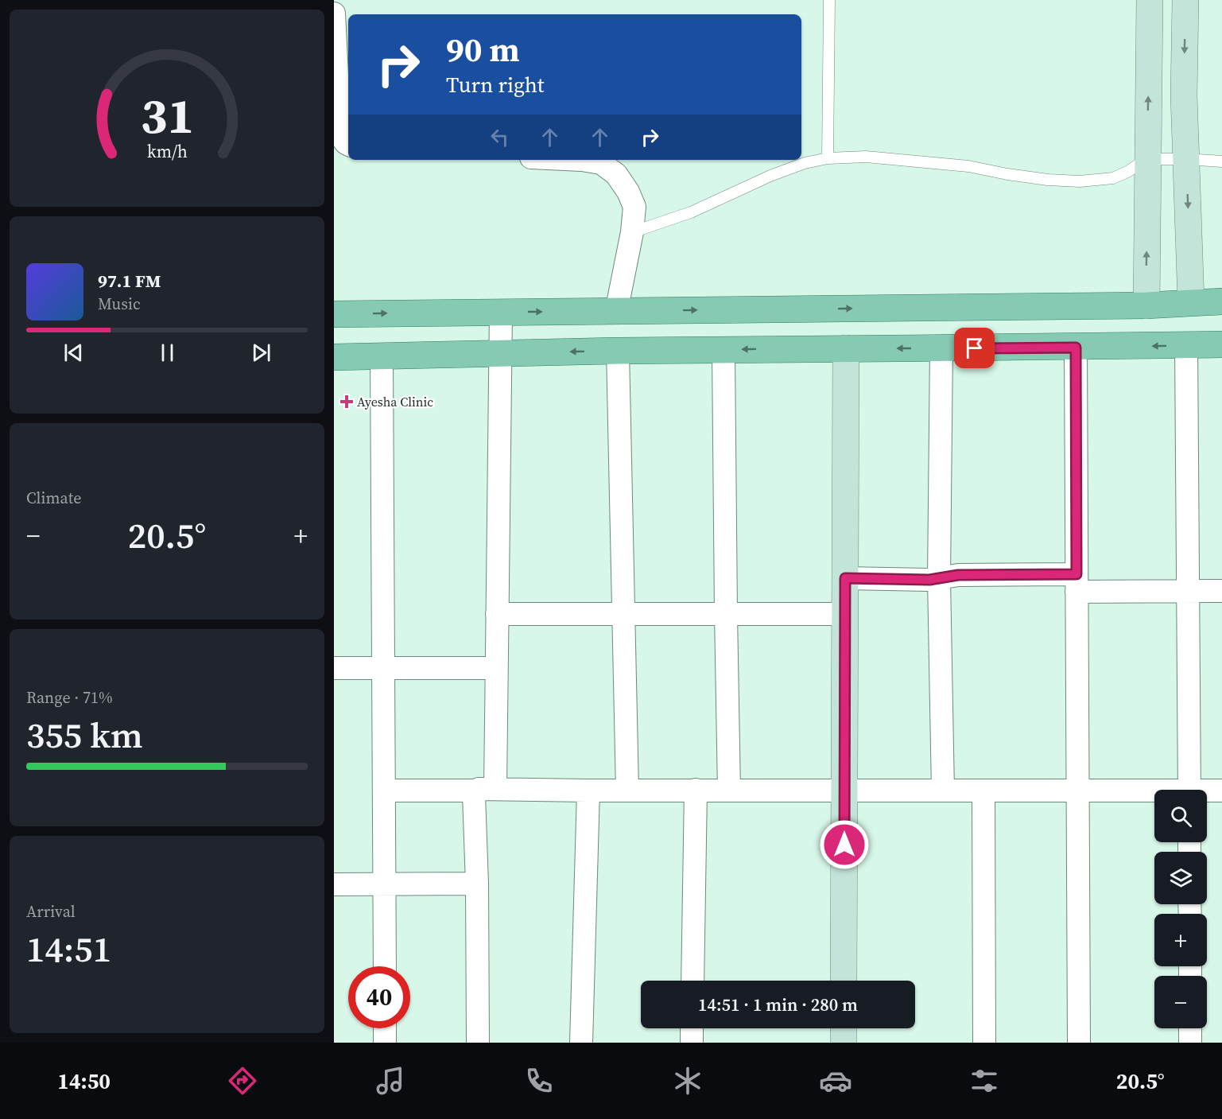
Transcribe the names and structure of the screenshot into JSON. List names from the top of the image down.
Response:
{
  "places": {
    "health": ["Ayesha Clinic"]
  },
  "page": {
    "turn": ["90 m", "Turn right"],
    "song": ["97.1 FM", "Music"],
    "tile": [
      "Climate",
      ["Range · 71%", "355 km"],
      ["Arrival", "14:51"]
    ],
    "heat": ["−", "20.5°", "+"],
    "map_buttons": ["+", "−"],
    "limit": "40",
    "trip": "14:51 · 1 min · 280 m",
    "tabs": ["14:50", "20.5°"],
    "gauge": ["31", "km/h"]
  }
}
